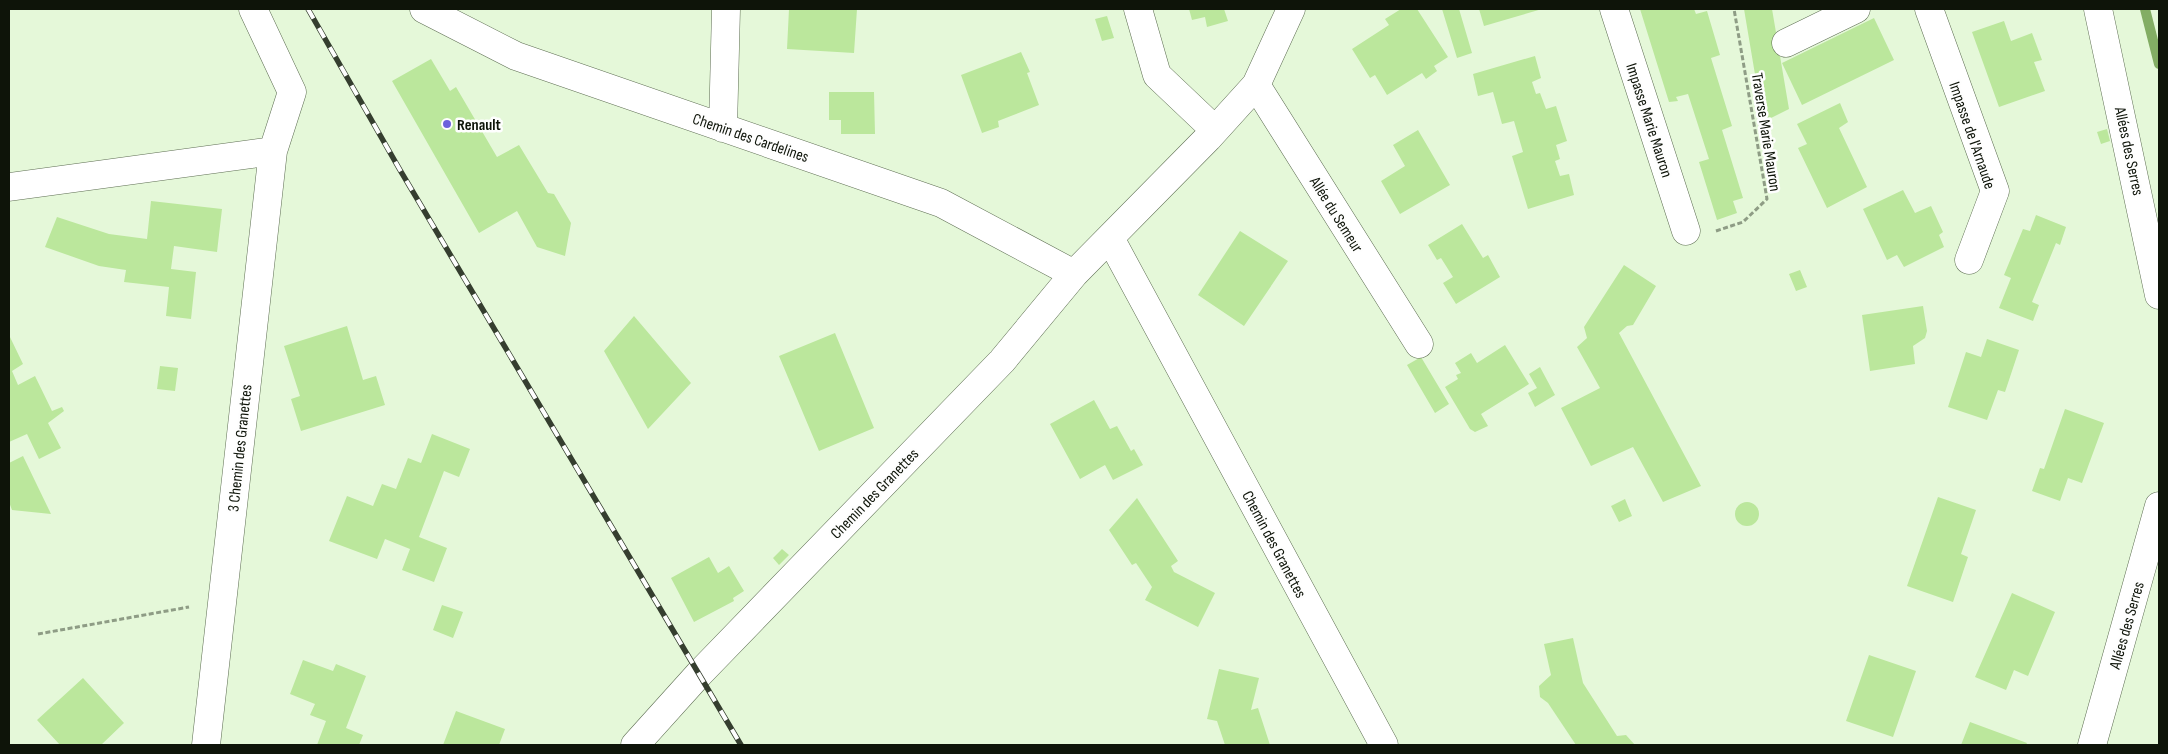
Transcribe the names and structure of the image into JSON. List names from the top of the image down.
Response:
{
  "streets": {
    "street": [
      "Impasse Marie Mauron",
      "Impasse de l'Arnaude",
      "Chemin des Cardelines",
      "Allées des Serres",
      "Allée du Semeur",
      "3 Chemin des Granettes",
      "Chemin des Granettes"
    ],
    "path": ["Traverse Marie Mauron"]
  },
  "crossings": [
    ["Impasse Marie Mauron", "Traverse Marie Mauron"],
    ["Chemin des Cardelines", "Chemin des Granettes"],
    ["Allée du Semeur", "Chemin des Granettes"]
  ],
  "places": ["Renault"]
}
